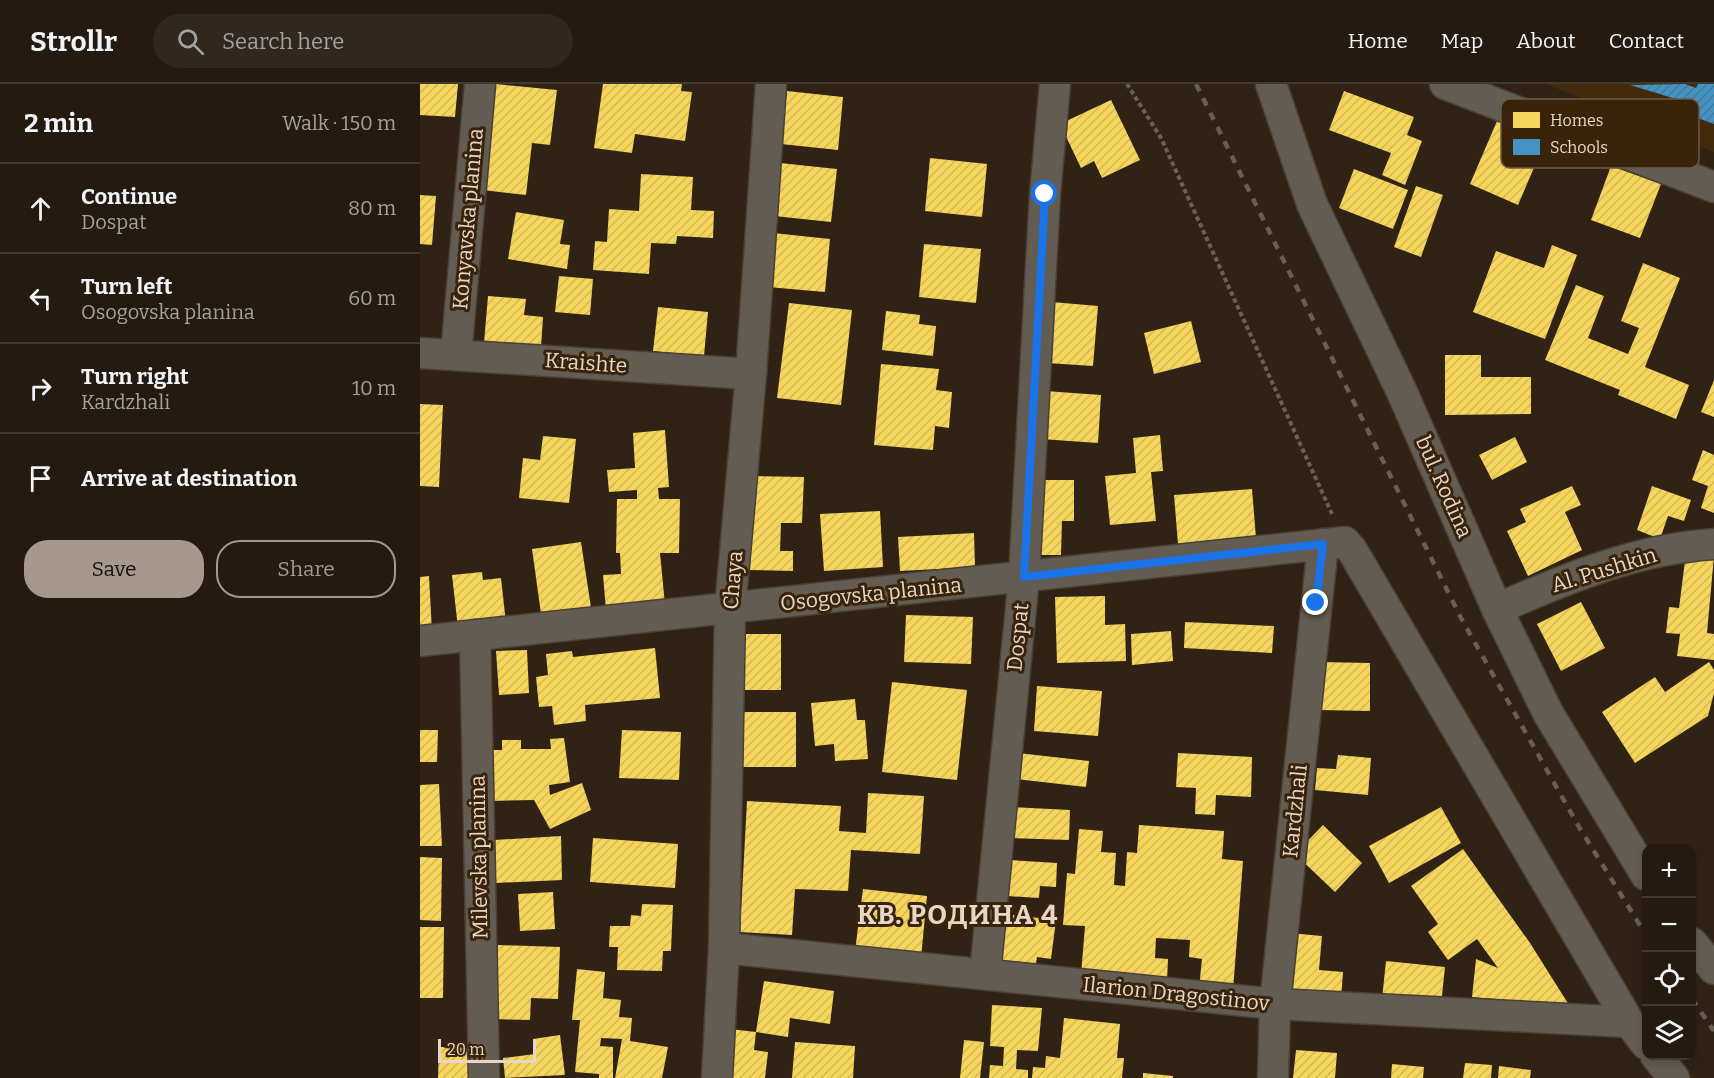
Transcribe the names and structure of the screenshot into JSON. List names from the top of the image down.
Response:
{
  "streets": {
    "street": [
      "Konyavska planina",
      "Kraishte",
      "bul. Rodina",
      "Al. Pushkin",
      "Chaya",
      "Osogovska planina",
      "Dospat",
      "Kardzhali",
      "Milevska planina",
      "Ilarion Dragostinov"
    ]
  },
  "crossings": [
    ["Konyavska planina", "Kraishte"],
    ["Kraishte", "Chaya"],
    ["bul. Rodina", "Al. Pushkin"],
    ["Chaya", "Osogovska planina"],
    ["Chaya", "Ilarion Dragostinov"],
    ["Osogovska planina", "Dospat"],
    ["Osogovska planina", "Kardzhali"],
    ["Osogovska planina", "Milevska planina"],
    ["Dospat", "Ilarion Dragostinov"],
    ["Kardzhali", "Ilarion Dragostinov"]
  ],
  "districts": ["КВ. РОДИНА 4"],
  "legend": ["Homes", "Schools"],
  "scale_bar": "20 m",
  "page": {
    "header": "Strollr",
    "search": "Search here",
    "nav": [
      "Home",
      "Map",
      "About",
      "Contact"
    ],
    "heading": ["2 min", "Walk · 150 m"],
    "list": [
      ["Continue", "Dospat", "80 m"],
      ["Turn left", "Osogovska planina", "60 m"],
      ["Turn right", "Kardzhali", "10 m"],
      "Arrive at destination"
    ],
    "buttons": ["Save", "Share"],
    "map_buttons": ["+", "−"],
    "scale": "20 m"
  }
}
